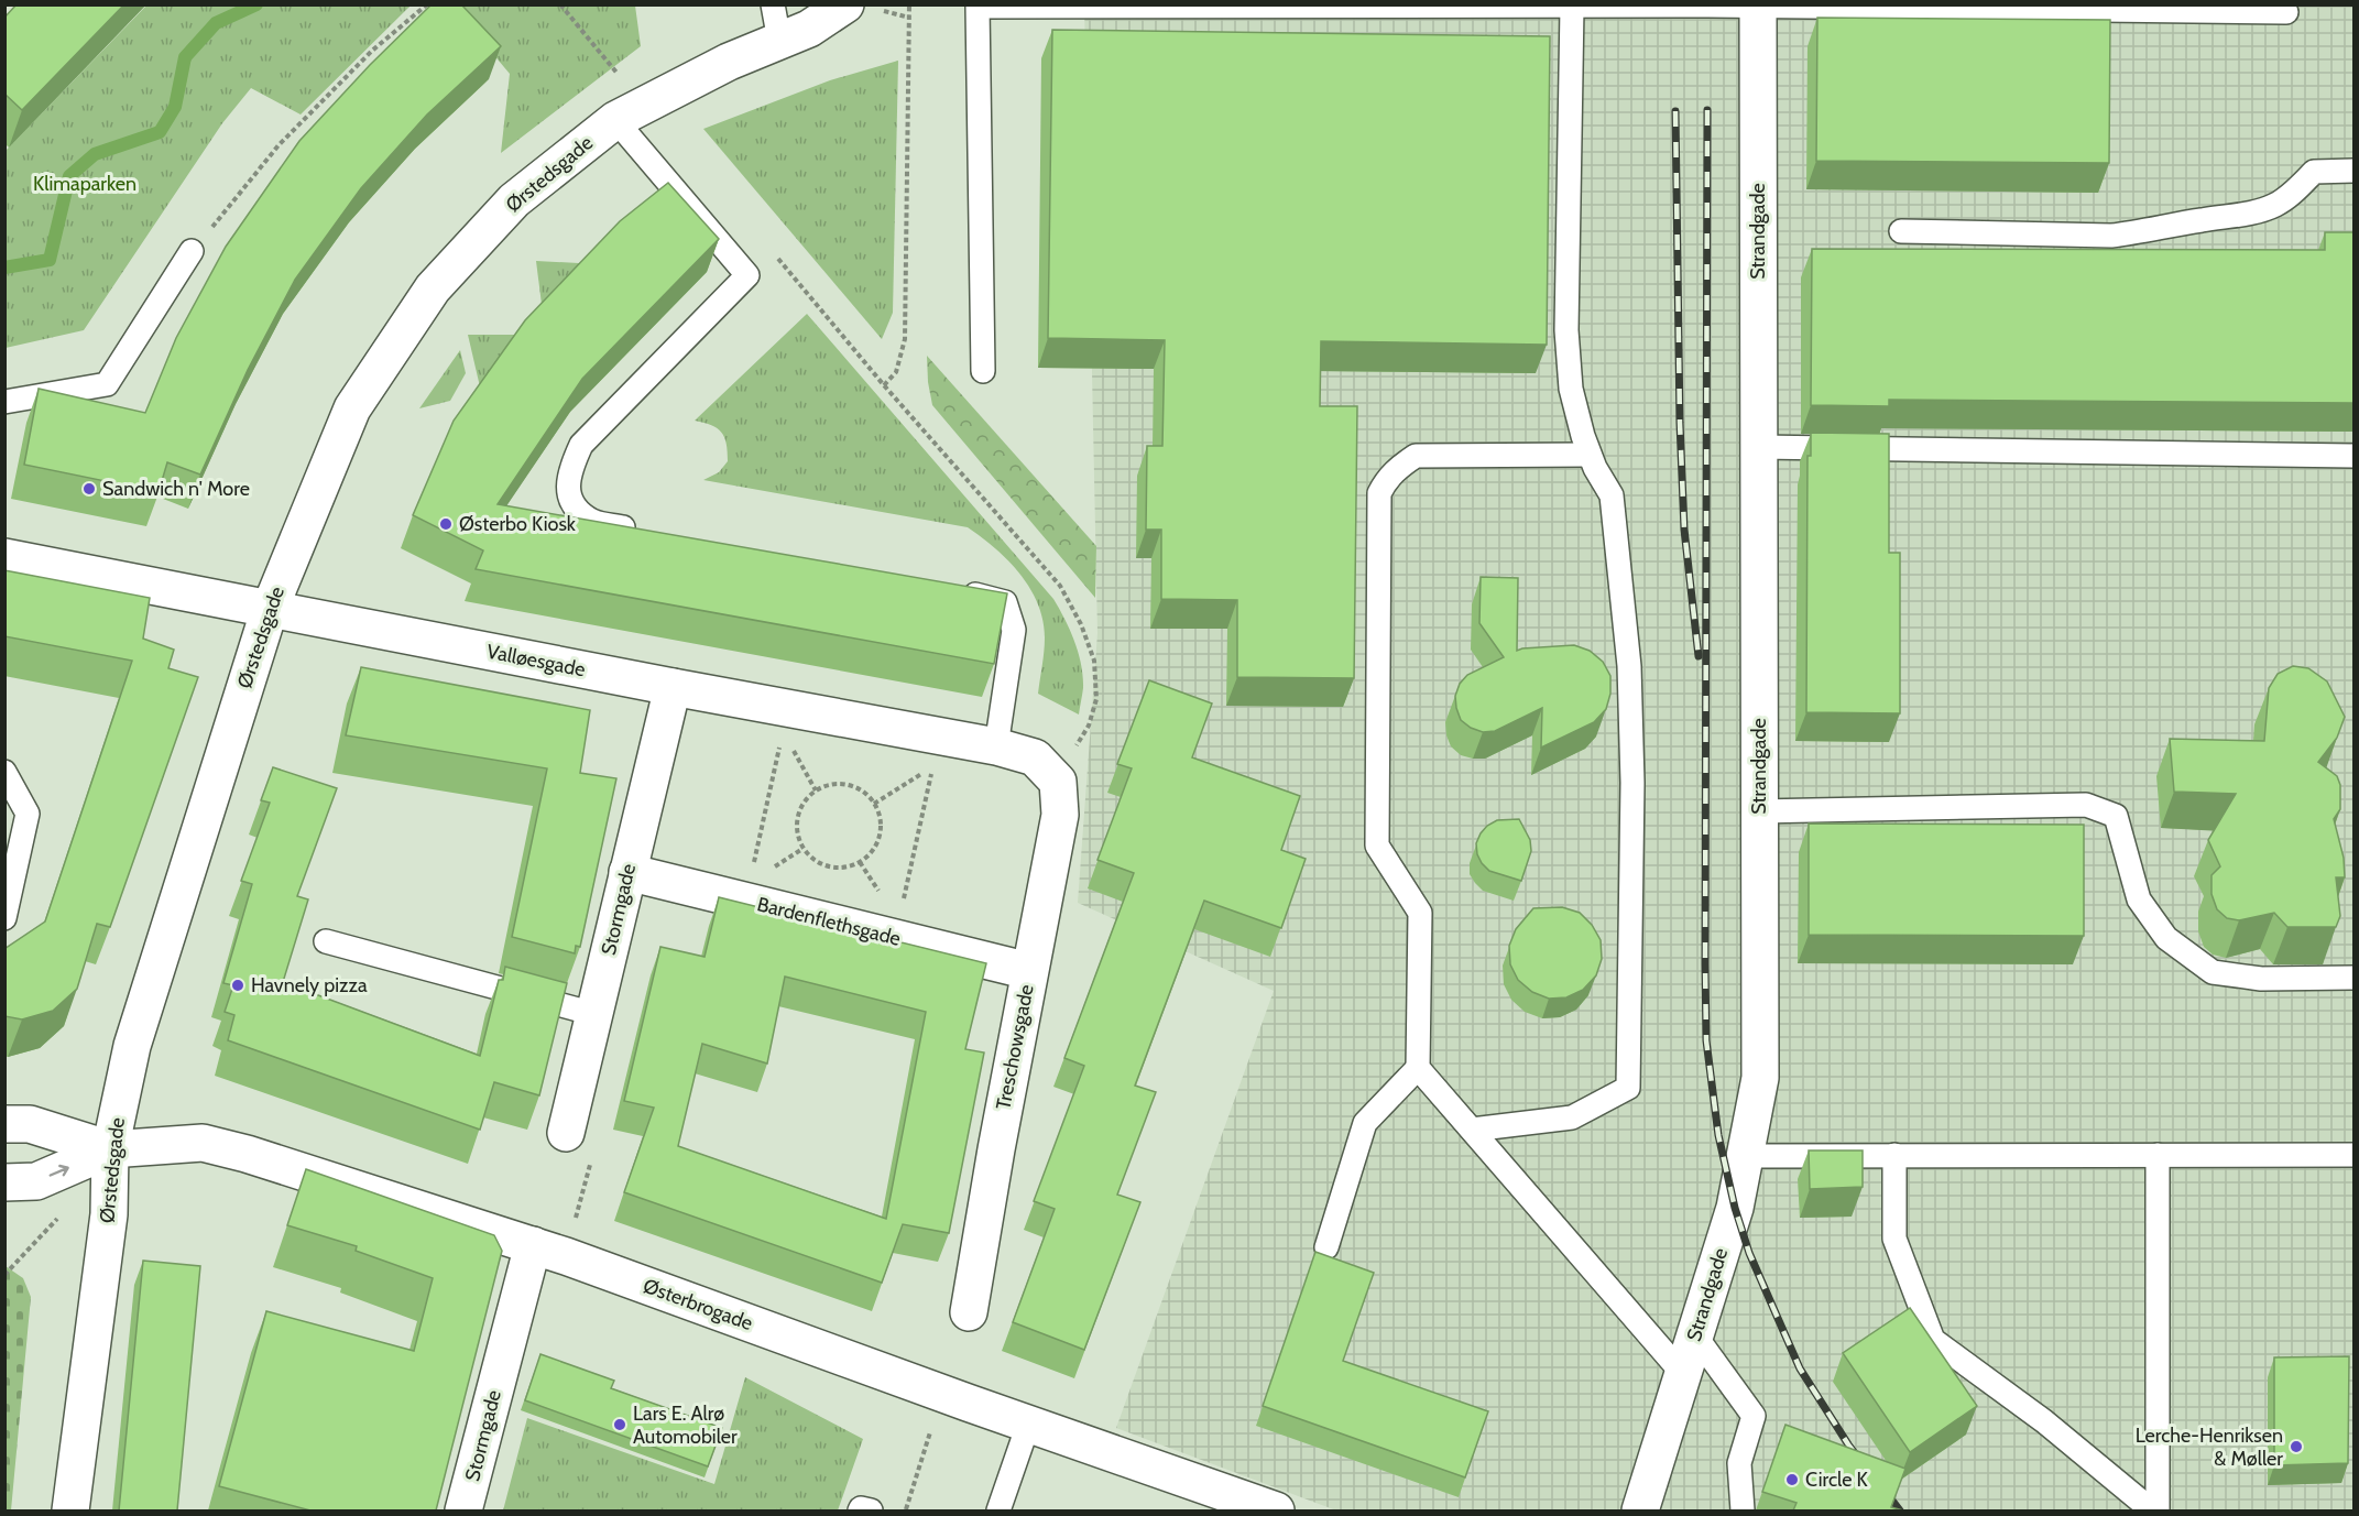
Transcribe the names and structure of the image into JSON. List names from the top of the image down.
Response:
{
  "streets": {
    "street": [
      "Ørstedsgade",
      "Strandgade",
      "Valløesgade",
      "Stormgade",
      "Bardenflethsgade",
      "Treschowsgade",
      "Østerbrogade"
    ]
  },
  "crossings": [
    ["Ørstedsgade", "Valløesgade"],
    ["Ørstedsgade", "Østerbrogade"],
    ["Valløesgade", "Stormgade"],
    ["Valløesgade", "Treschowsgade"],
    ["Stormgade", "Bardenflethsgade"],
    ["Stormgade", "Østerbrogade"],
    ["Bardenflethsgade", "Treschowsgade"]
  ],
  "parks": ["Klimaparken"],
  "places": [
    "Sandwich n' More",
    "Østerbo Kiosk",
    "Havnely pizza",
    "Lars E. Alrø Automobiler",
    "Lerche-Henriksen & Møller",
    "Circle K"
  ]
}
